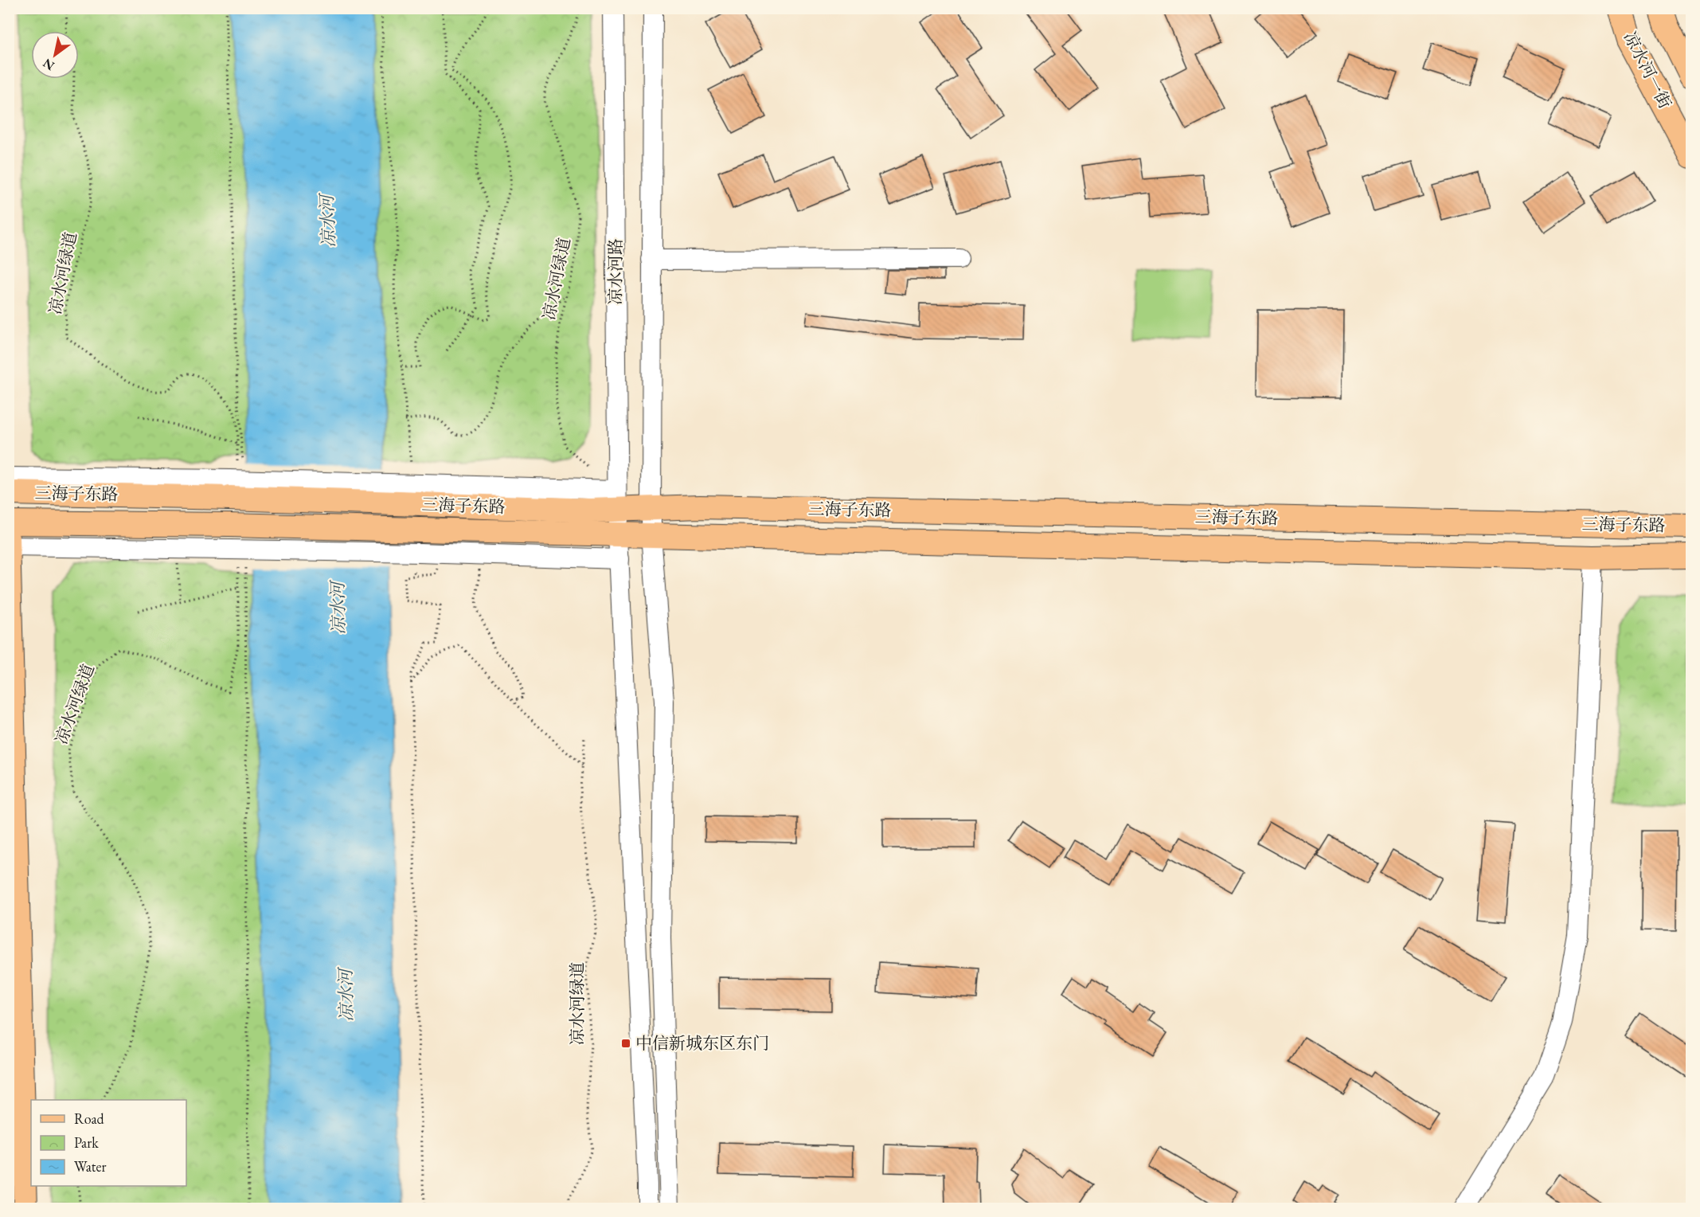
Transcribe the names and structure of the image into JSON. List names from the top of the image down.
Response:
{
  "streets": {
    "main road": ["凉水河一街", "三海子东路"],
    "street": ["凉水河路"],
    "path": ["凉水河绿道"]
  },
  "crossings": [
    ["凉水河路", "三海子东路"]
  ],
  "water": ["凉水河"],
  "places": {
    "transit": ["中信新城东区东门"]
  },
  "legend": ["Road", "Park", "Water"],
  "north": "bottom left"
}
